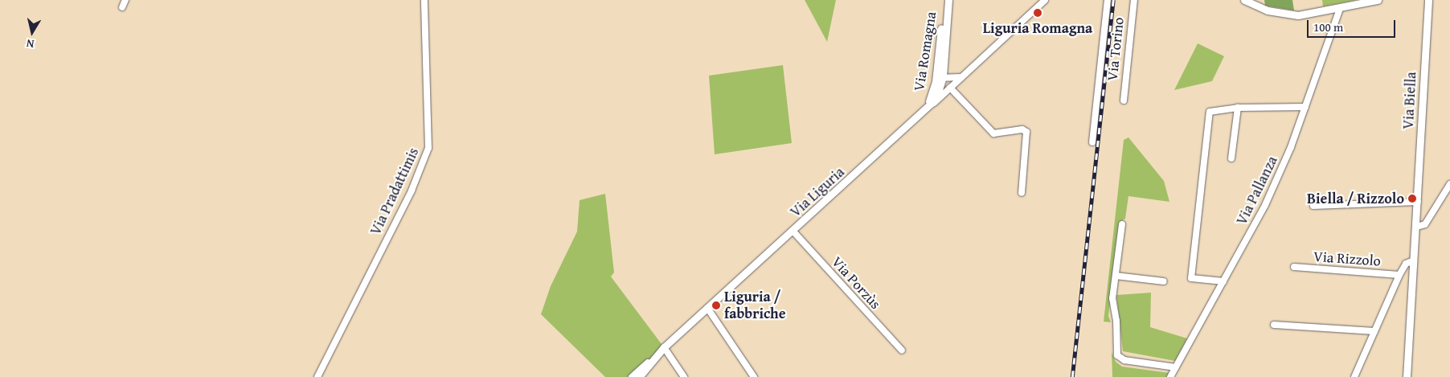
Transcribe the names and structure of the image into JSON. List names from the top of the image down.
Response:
{
  "streets": {
    "main road": ["Via Romagna", "Via Biella", "Via Liguria"],
    "street": [
      "Via Torino",
      "Via Pallanza",
      "Via Pradattimis",
      "Via Rizzolo",
      "Via Porzùs"
    ]
  },
  "crossings": [
    ["Via Romagna", "Via Liguria"],
    ["Via Biella", "Via Rizzolo"],
    ["Via Liguria", "Via Porzùs"]
  ],
  "places": ["Liguria Romagna", "Biella / Rizzolo", "Liguria / fabbriche"],
  "scale_bar": "100 m",
  "north": "bottom"
}
